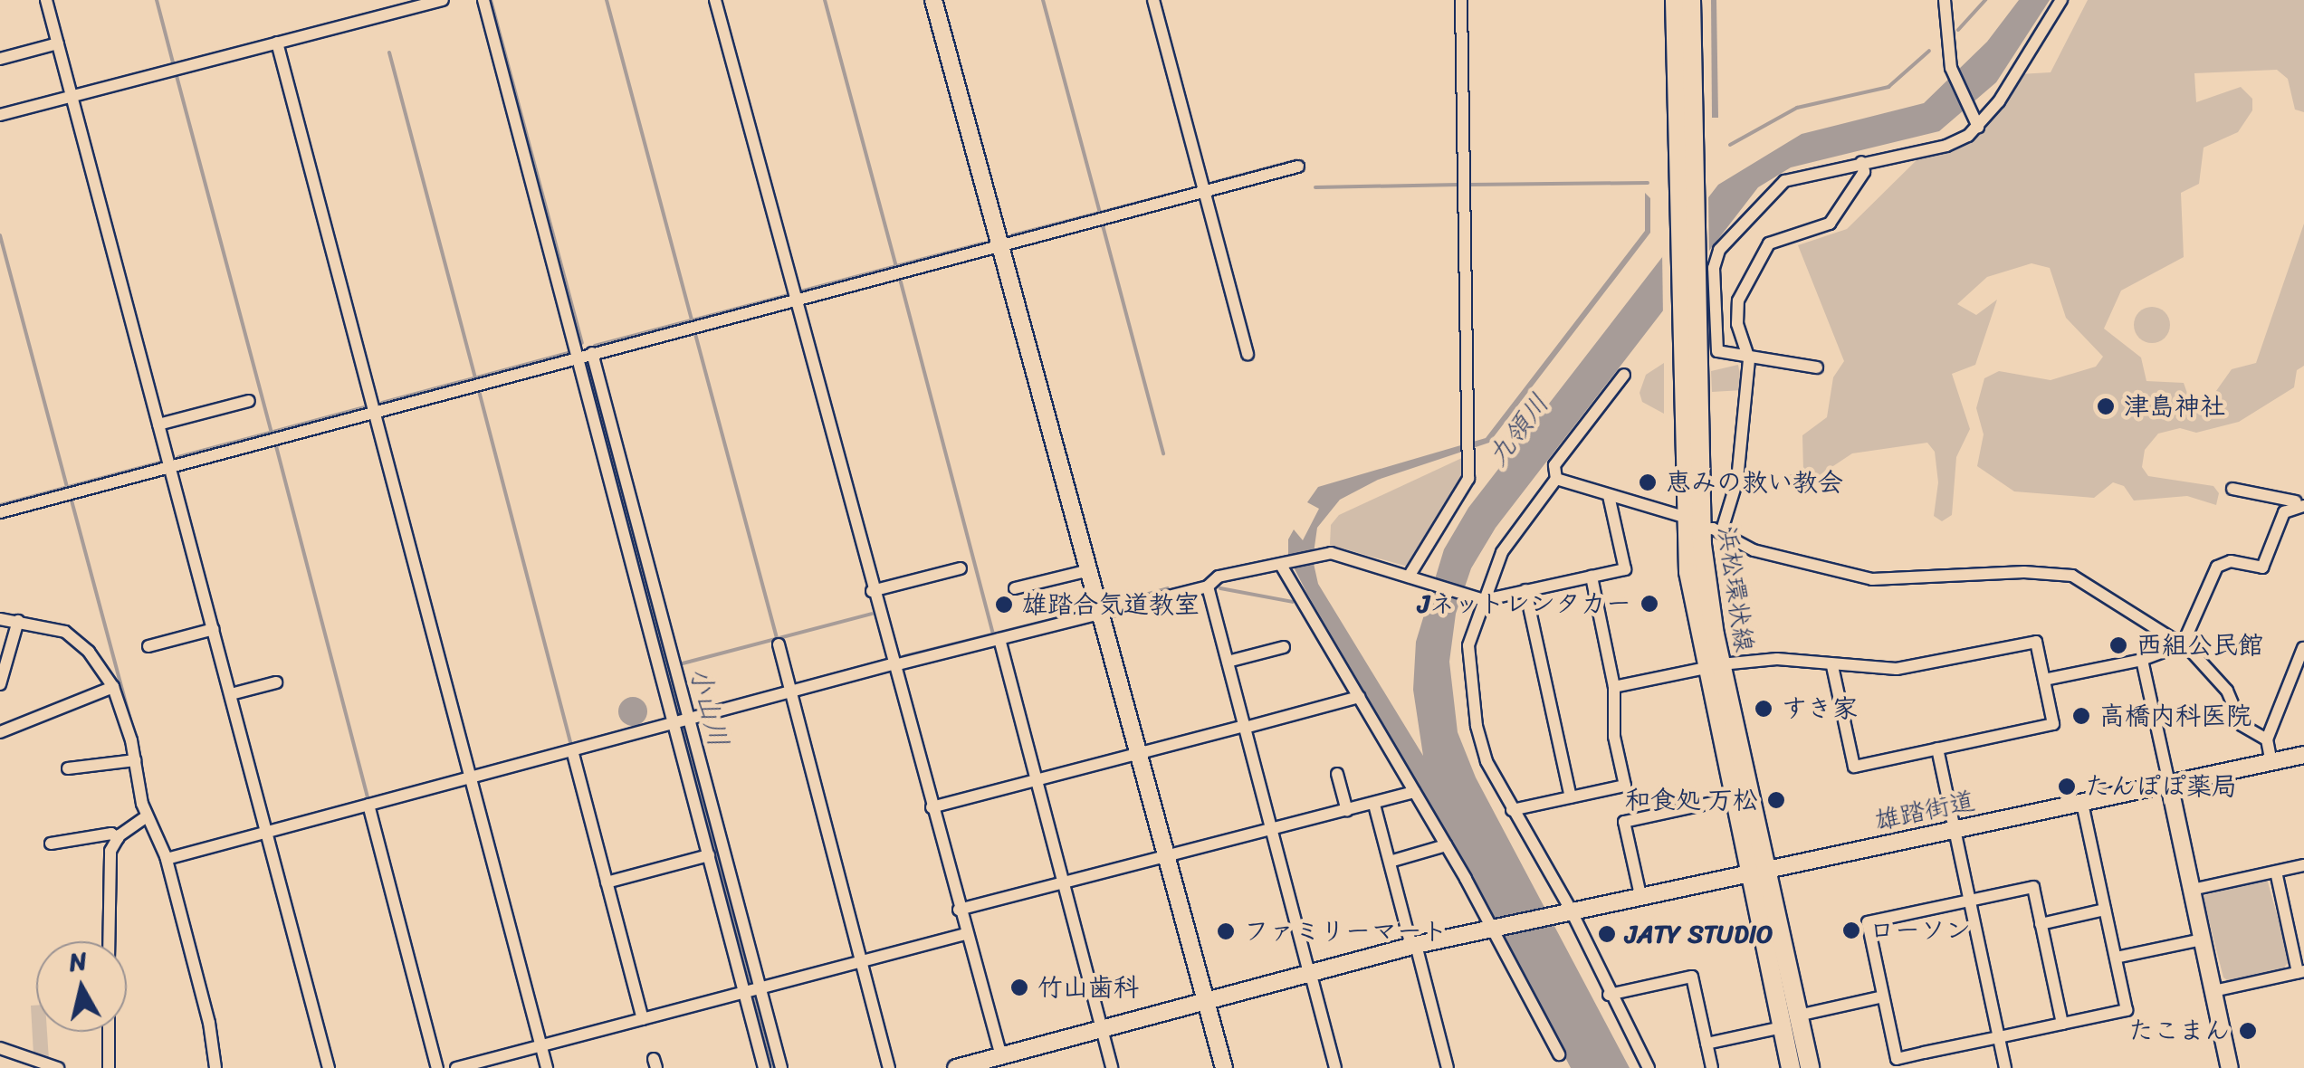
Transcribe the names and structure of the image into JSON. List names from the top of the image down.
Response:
{
  "streets": {
    "main road": ["浜松環状線"],
    "street": ["雄踏街道"]
  },
  "crossings": [
    ["浜松環状線", "雄踏街道"]
  ],
  "water": ["九領川", "小山川"],
  "places": [
    "津島神社",
    "恵みの救い教会",
    "Jネットレンタカー",
    "雄踏合気道教室",
    "西組公民館",
    "すき家",
    "高橋内科医院",
    "たんぽぽ薬局",
    "和食処 万松",
    "ローソン",
    "ファミリーマート",
    "JATY STUDIO",
    "竹山歯科",
    "たこまん"
  ],
  "north": "top"
}
